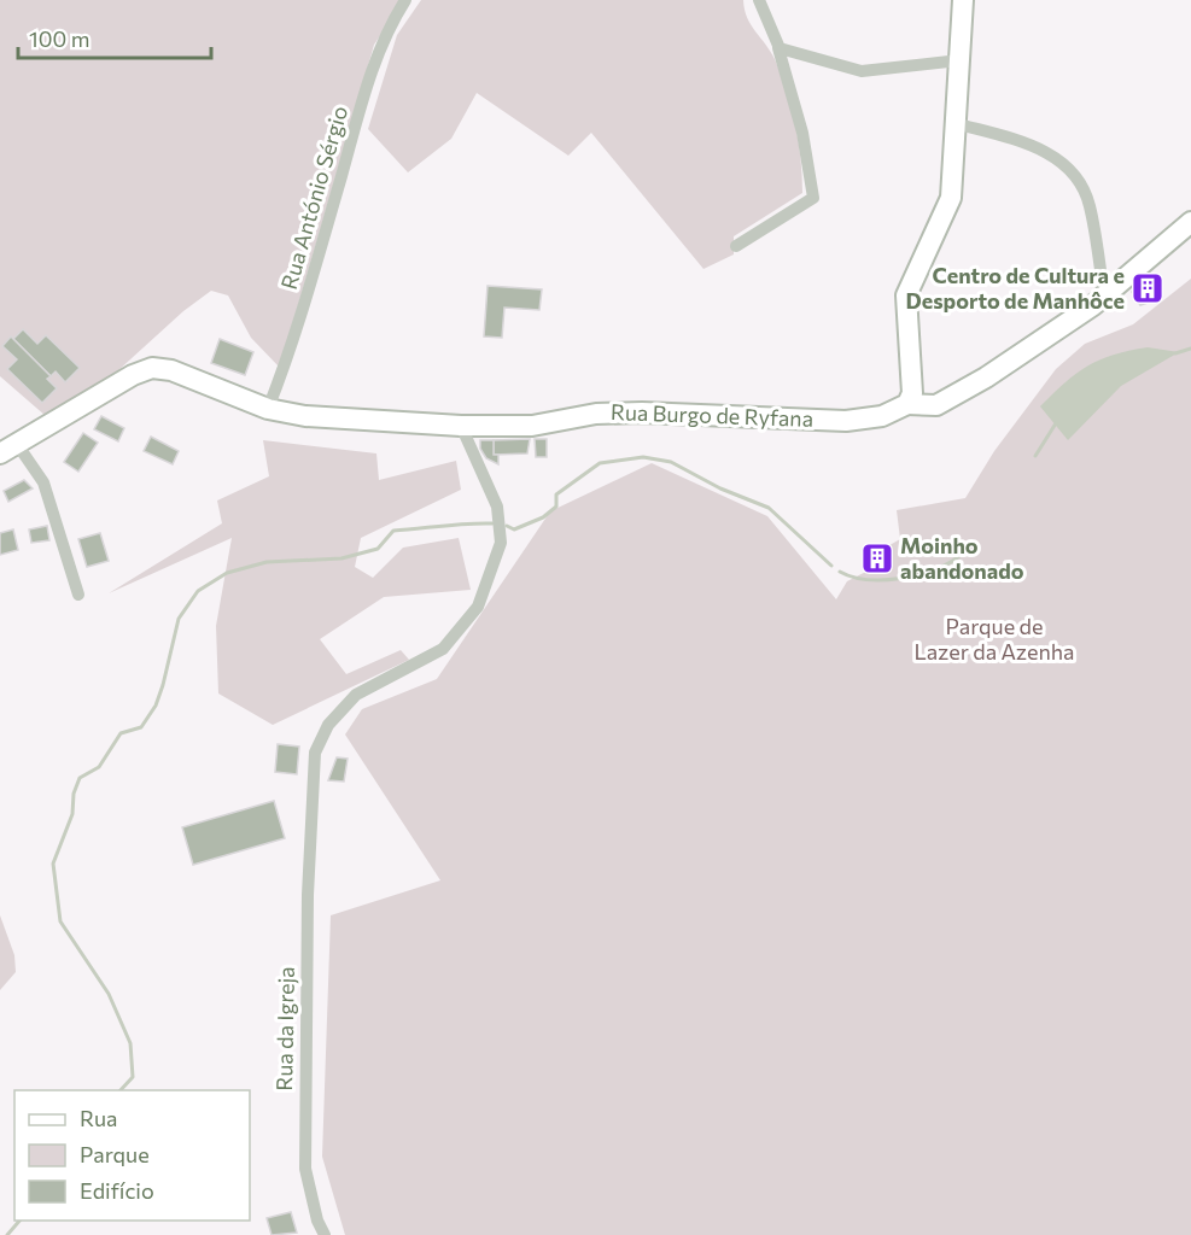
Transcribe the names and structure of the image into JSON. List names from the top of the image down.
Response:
{
  "streets": {
    "main road": ["Rua Burgo de Ryfana"],
    "street": ["Rua António Sérgio", "Rua da Igreja"]
  },
  "crossings": [
    ["Rua António Sérgio", "Rua Burgo de Ryfana"],
    ["Rua Burgo de Ryfana", "Rua da Igreja"]
  ],
  "parks": ["Parque de Lazer da Azenha"],
  "places": {
    "building": ["Centro de Cultura e Desporto de Manhôce", "Moinho abandonado"]
  },
  "legend": ["Rua", "Parque", "Edifício"],
  "scale_bar": "100 m"
}
